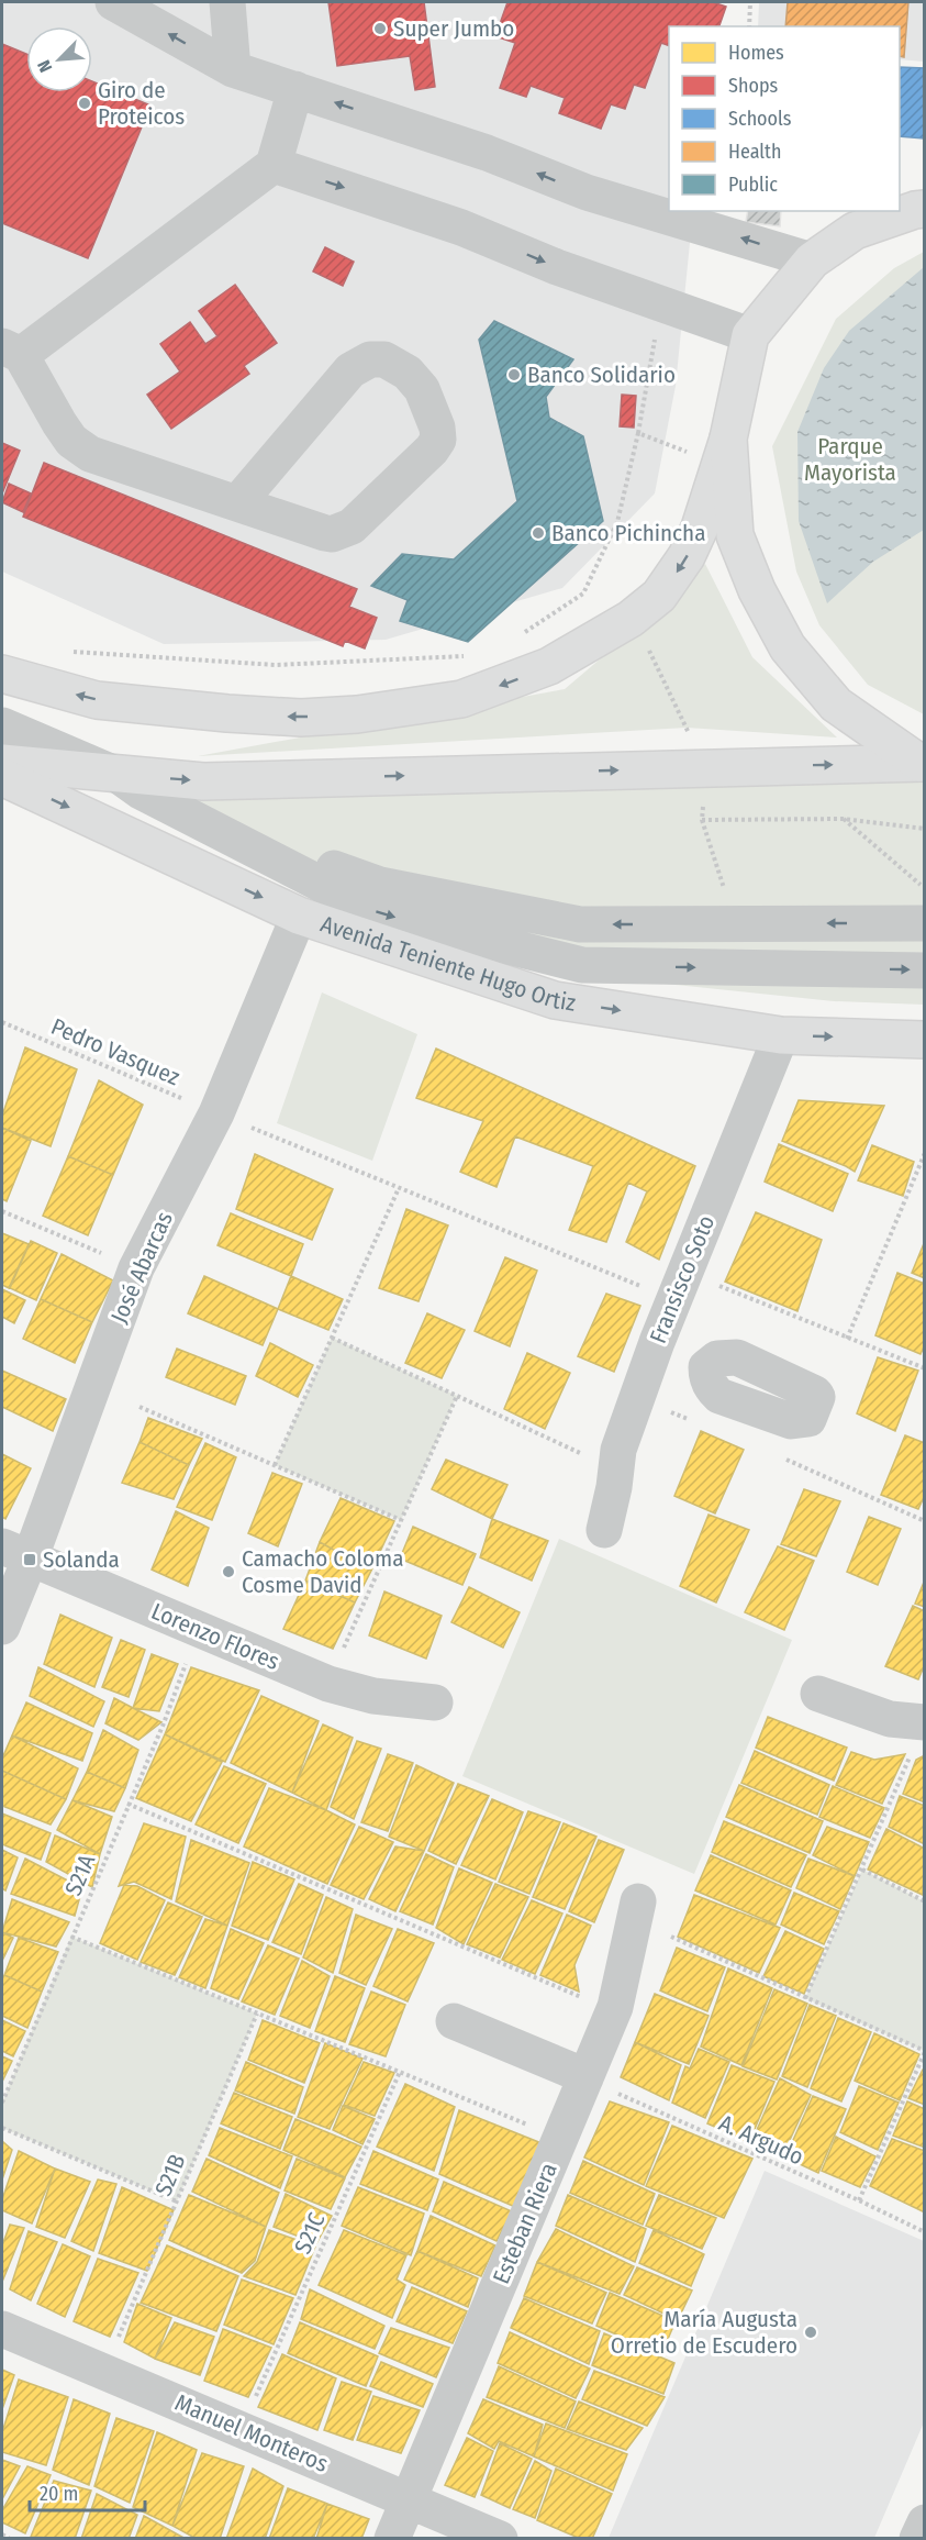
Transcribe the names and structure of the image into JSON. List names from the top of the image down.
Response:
{
  "streets": {
    "main road": ["Avenida Teniente Hugo Ortiz"],
    "street": [
      "José Abarcas",
      "Fransisco Soto",
      "Lorenzo Flores",
      "Esteban Riera",
      "Manuel Monteros"
    ],
    "path": [
      "Pedro Vasquez",
      "S21A",
      "A. Argudo",
      "S21B",
      "S21C"
    ]
  },
  "crossings": [
    ["Avenida Teniente Hugo Ortiz", "José Abarcas"],
    ["Avenida Teniente Hugo Ortiz", "Fransisco Soto"],
    ["Pedro Vasquez", "José Abarcas"],
    ["Pedro Vasquez", "Fransisco Soto"],
    ["José Abarcas", "Lorenzo Flores"],
    ["A. Argudo", "Esteban Riera"],
    ["Esteban Riera", "Manuel Monteros"]
  ],
  "parks": ["Parque Mayorista"],
  "places": {
    "other": [
      "Super Jumbo",
      "Giro de Proteicos",
      "Banco Solidario",
      "Banco Pichincha",
      "Camacho Coloma Cosme David",
      "María Augusta Orretio de Escudero"
    ],
    "transit": ["Solanda"]
  },
  "legend": [
    "Homes",
    "Shops",
    "Schools",
    "Health",
    "Public"
  ],
  "scale_bar": "20 m",
  "north": "bottom left"
}
